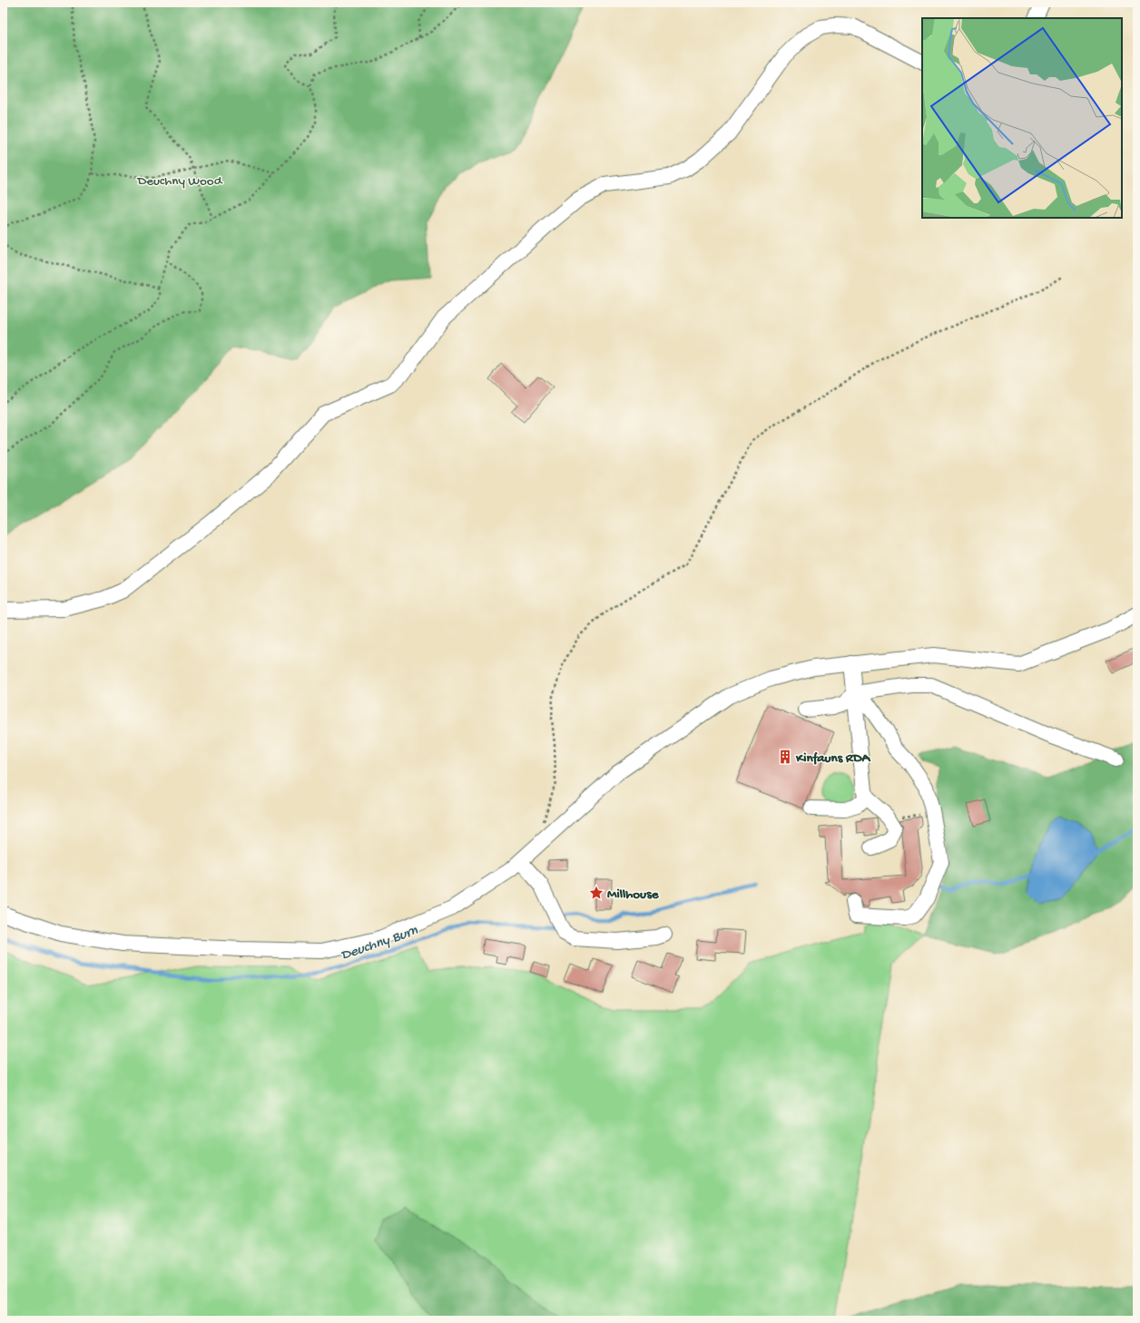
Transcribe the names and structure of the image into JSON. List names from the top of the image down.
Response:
{
  "water": ["Deuchny Burn"],
  "parks": ["Deuchny Wood"],
  "places": {
    "building": ["Kinfauns RDA"],
    "place": ["Millhouse"]
  }
}
